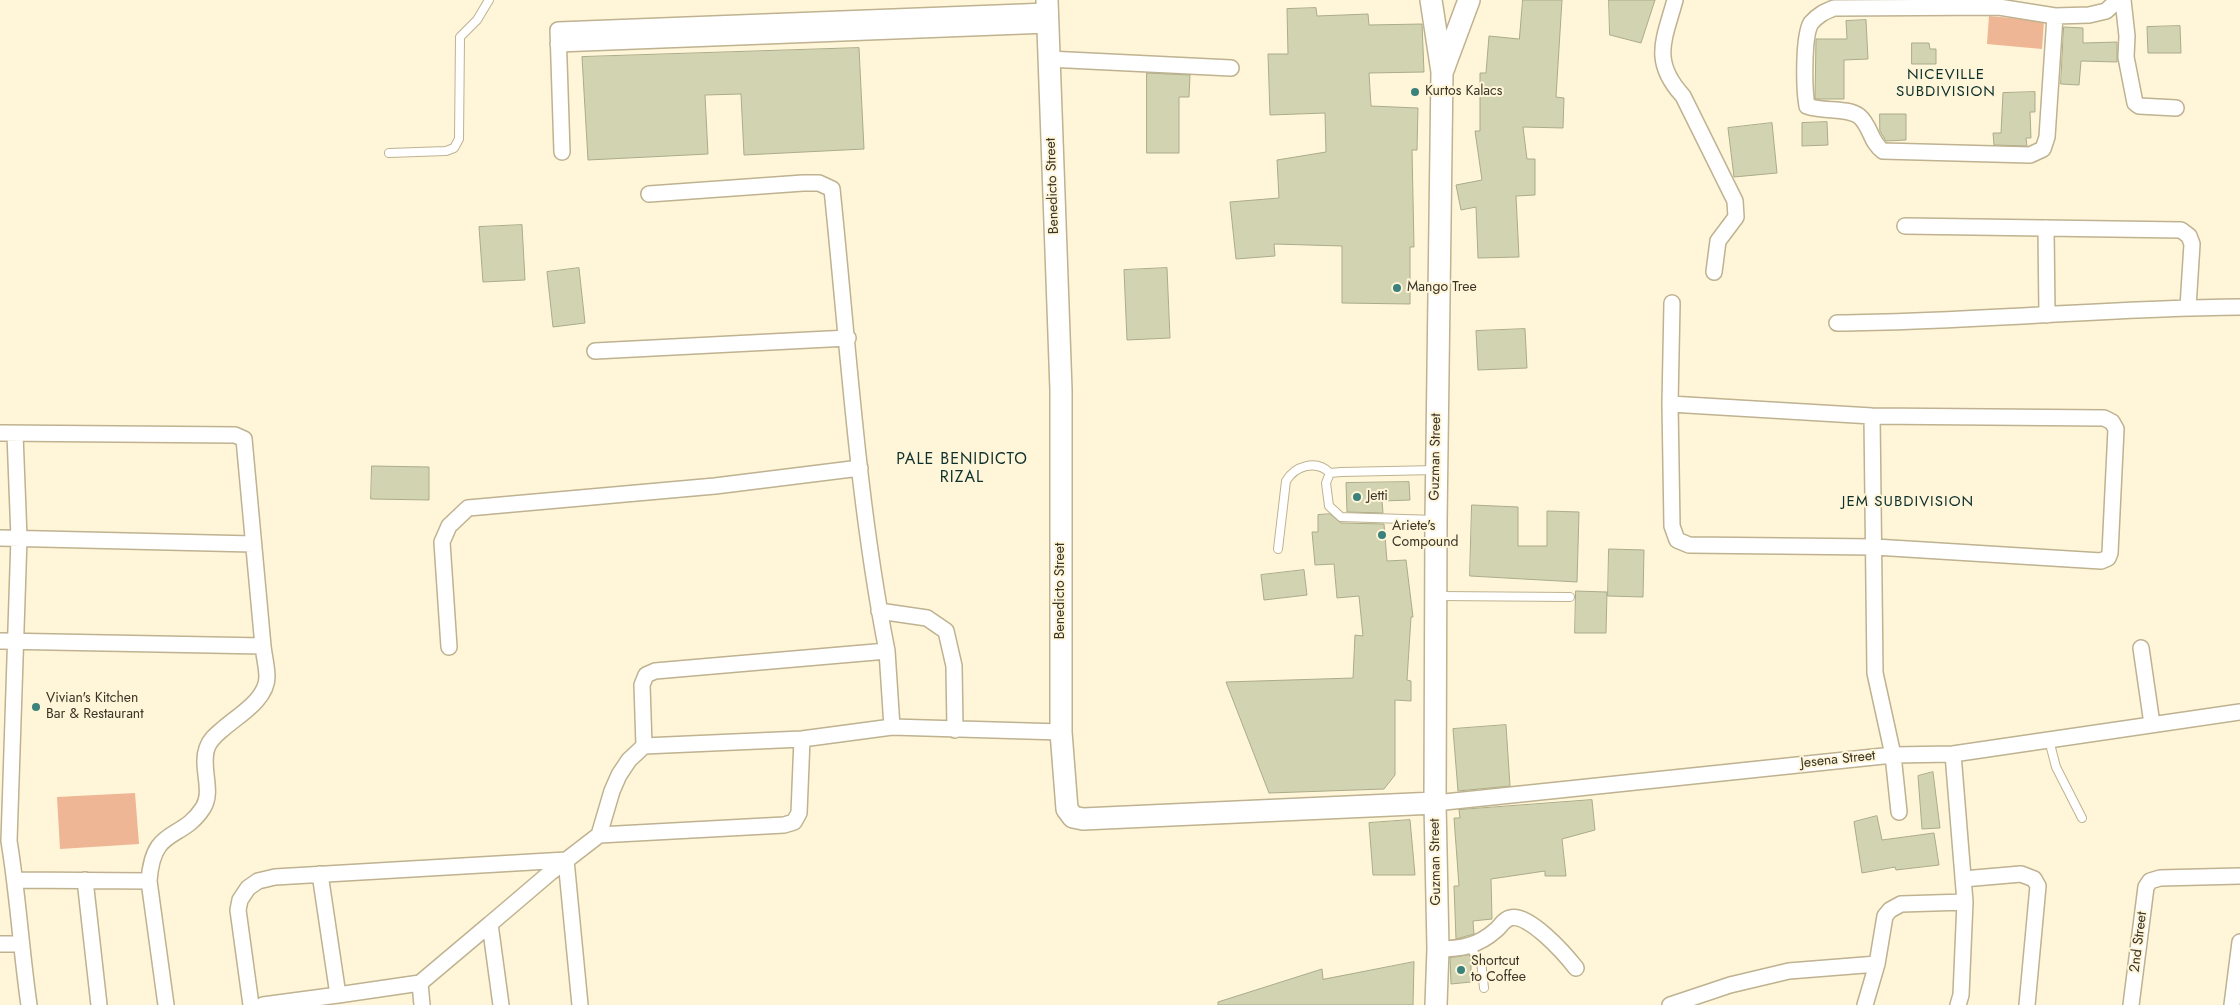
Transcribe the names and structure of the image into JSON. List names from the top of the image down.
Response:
{
  "streets": {
    "street": [
      "Benedicto Street",
      "Guzman Street",
      "Jesena Street",
      "2nd Street"
    ]
  },
  "crossings": [
    ["Benedicto Street", "Guzman Street"],
    ["Benedicto Street", "Jesena Street"],
    ["Guzman Street", "Jesena Street"]
  ],
  "districts": ["NICEVILLE SUBDIVISION", "PALE BENIDICTO RIZAL", "JEM SUBDIVISION"],
  "places": [
    "Kurtos Kalacs",
    "Mango Tree",
    "Jetti",
    "Ariete's Compound",
    "Vivian's Kitchen Bar & Restaurant",
    "Shortcut to Coffee"
  ]
}
